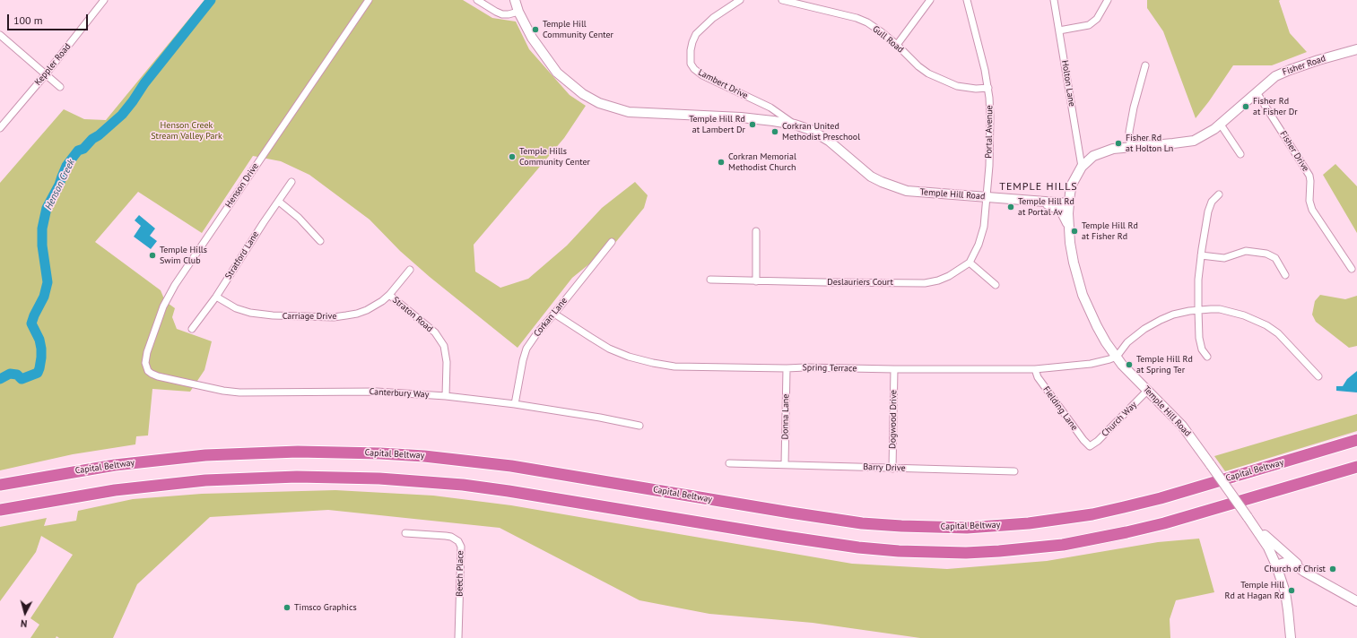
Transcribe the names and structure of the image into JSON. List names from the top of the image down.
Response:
{
  "streets": {
    "highway": ["Capital Beltway"],
    "main road": ["Fisher Road", "Temple Hill Road"],
    "street": [
      "Gull Road",
      "Keppler Road",
      "Holton Lane",
      "Lambert Drive",
      "Portal Avenue",
      "Fisher Drive",
      "Henson Drive",
      "Stratford Lane",
      "Deslauriers Court",
      "Straton Road",
      "Carriage Drive",
      "Corkan Lane",
      "Spring Terrace",
      "Canterbury Way",
      "Fielding Lane",
      "Donna Lane",
      "Dogwood Drive",
      "Church Way",
      "Barry Drive",
      "Beech Place"
    ]
  },
  "crossings": [
    ["Gull Road", "Portal Avenue"],
    ["Fisher Road", "Holton Lane"],
    ["Fisher Road", "Fisher Drive"],
    ["Fisher Road", "Temple Hill Road"],
    ["Lambert Drive", "Temple Hill Road"],
    ["Portal Avenue", "Temple Hill Road"],
    ["Portal Avenue", "Deslauriers Court"],
    ["Henson Drive", "Canterbury Way"],
    ["Temple Hill Road", "Spring Terrace"],
    ["Temple Hill Road", "Church Way"],
    ["Stratford Lane", "Carriage Drive"],
    ["Straton Road", "Carriage Drive"],
    ["Straton Road", "Canterbury Way"],
    ["Corkan Lane", "Spring Terrace"],
    ["Corkan Lane", "Canterbury Way"],
    ["Spring Terrace", "Fielding Lane"],
    ["Spring Terrace", "Donna Lane"],
    ["Spring Terrace", "Dogwood Drive"],
    ["Fielding Lane", "Church Way"],
    ["Donna Lane", "Barry Drive"],
    ["Dogwood Drive", "Barry Drive"]
  ],
  "districts": ["TEMPLE HILLS"],
  "water": ["Henson Creek"],
  "parks": ["Henson Creek Stream Valley Park"],
  "places": [
    "Temple Hill Community Center",
    "Fisher Rd at Fisher Dr",
    "Temple Hill Rd at Lambert Dr",
    "Corkran United Methodist Preschool",
    "Fisher Rd at Holton Ln",
    "Temple Hills Community Center",
    "Corkran Memorial Methodist Church",
    "Temple Hill Rd at Portal Av",
    "Temple Hill Rd at Fisher Rd",
    "Temple Hills Swim Club",
    "Temple Hill Rd at Spring Ter",
    "Church of Christ",
    "Temple Hill Rd at Hagan Rd",
    "Timsco Graphics"
  ],
  "scale_bar": "100 m",
  "north": "bottom"
}
